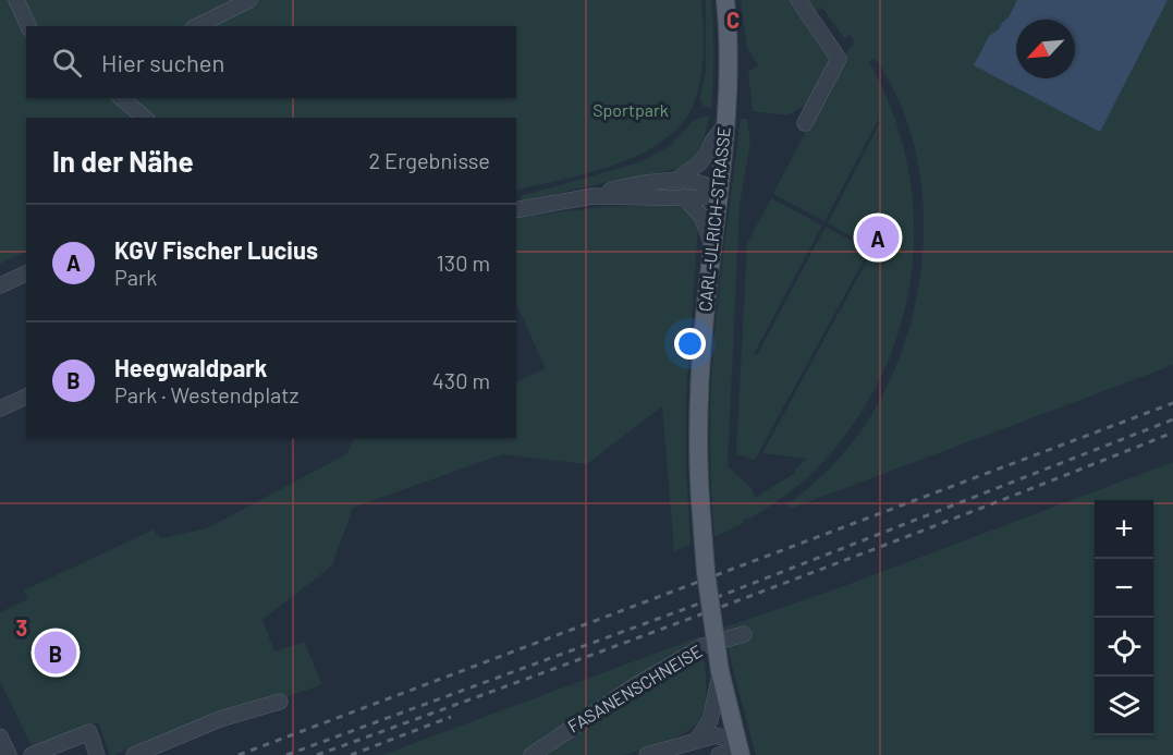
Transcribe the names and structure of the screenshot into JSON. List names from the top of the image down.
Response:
{
  "streets": {
    "main road": ["CARL-ULRICH-STRASSE"],
    "street": ["FASANENSCHNEISE"]
  },
  "parks": ["Sportpark"],
  "north": "bottom left",
  "page": {
    "search": "Hier suchen",
    "heading": ["In der Nähe", "2 Ergebnisse"],
    "list": [
      {
        "mark": "A",
        "name": "KGV Fischer Lucius",
        "note": "Park",
        "value": "130 m"
      },
      {
        "mark": "B",
        "name": "Heegwaldpark",
        "note": "Park · Westendplatz",
        "value": "430 m"
      }
    ],
    "pins": ["A", "B"],
    "map_buttons": ["+", "−"]
  },
  "grid": {
    "columns": ["C"],
    "rows": ["3"]
  }
}
